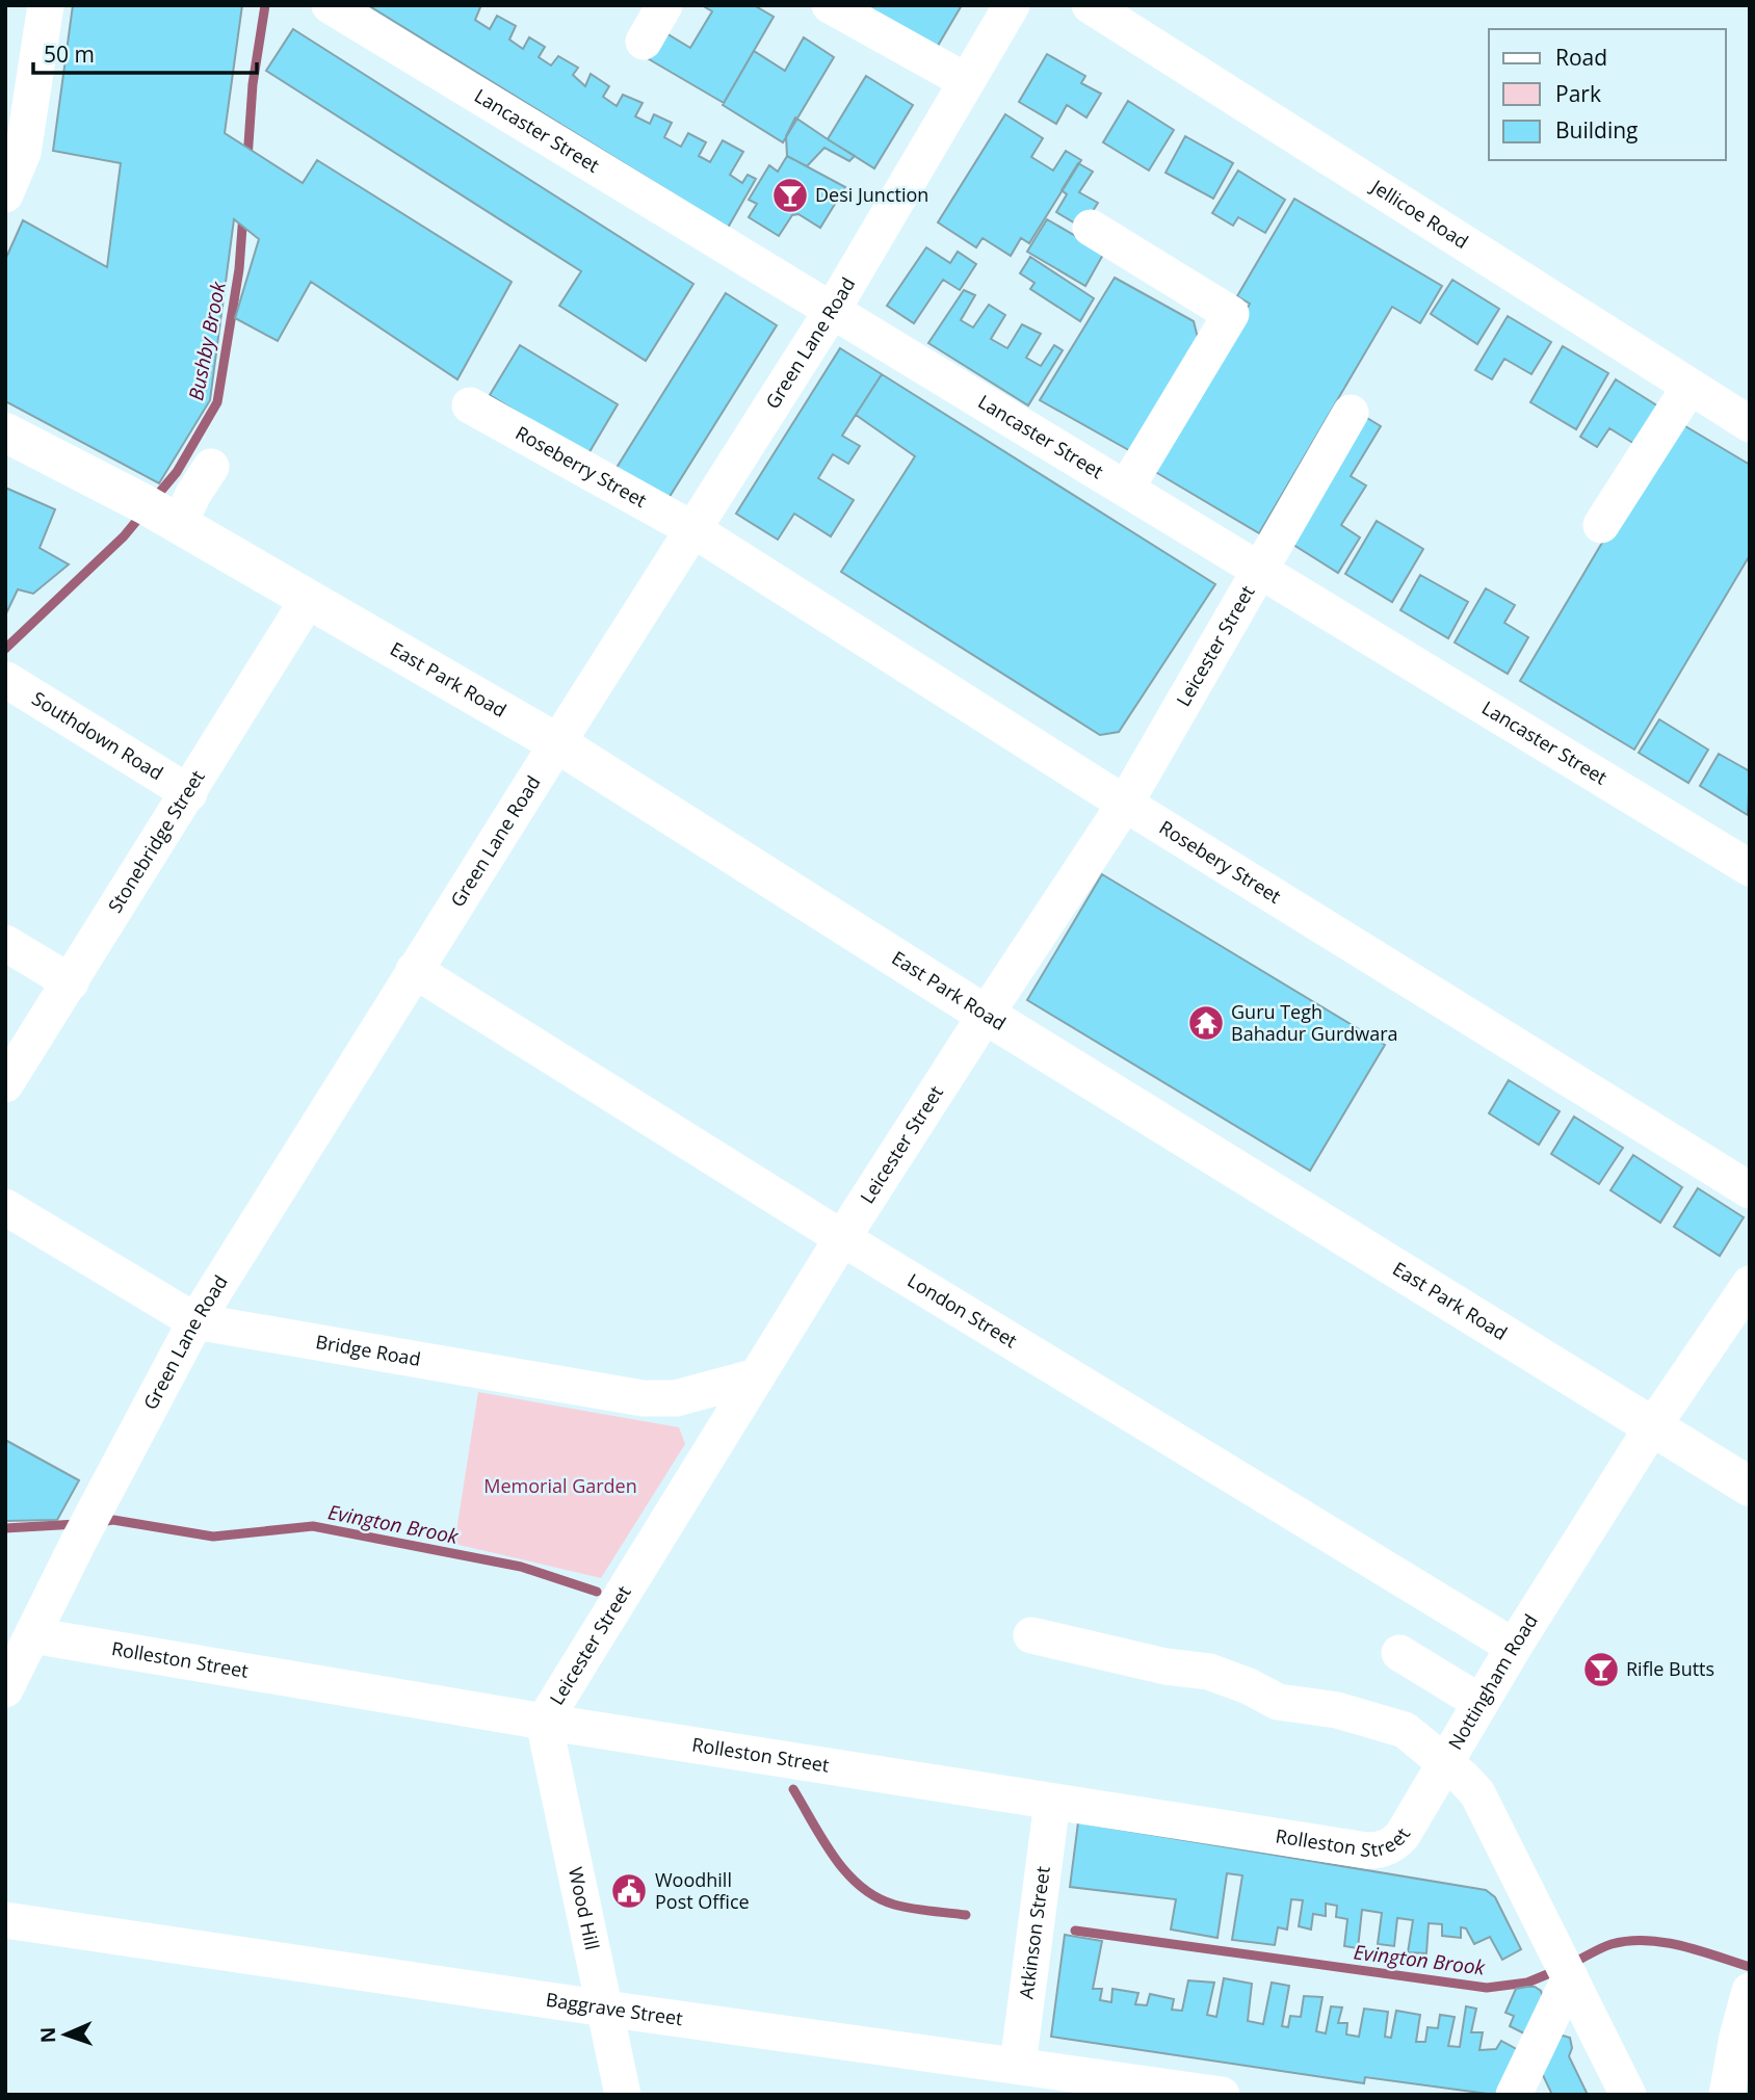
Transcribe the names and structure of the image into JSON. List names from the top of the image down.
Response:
{
  "streets": {
    "main road": ["East Park Road"],
    "street": [
      "Lancaster Street",
      "Jellicoe Road",
      "Green Lane Road",
      "Roseberry Street",
      "Leicester Street",
      "Southdown Road",
      "Stonebridge Street",
      "Rosebery Street",
      "London Street",
      "Bridge Road",
      "Rolleston Street",
      "Nottingham Road",
      "Wood Hill",
      "Atkinson Street",
      "Baggrave Street"
    ]
  },
  "crossings": [
    ["Lancaster Street", "Green Lane Road"],
    ["Lancaster Street", "Leicester Street"],
    ["Green Lane Road", "Roseberry Street"],
    ["Green Lane Road", "East Park Road"],
    ["Green Lane Road", "Rosebery Street"],
    ["Green Lane Road", "London Street"],
    ["Green Lane Road", "Bridge Road"],
    ["Green Lane Road", "Rolleston Street"],
    ["Roseberry Street", "Rosebery Street"],
    ["Leicester Street", "East Park Road"],
    ["Leicester Street", "Rosebery Street"],
    ["Leicester Street", "London Street"],
    ["Leicester Street", "Bridge Road"],
    ["Leicester Street", "Rolleston Street"],
    ["Leicester Street", "Wood Hill"],
    ["East Park Road", "Stonebridge Street"],
    ["East Park Road", "Nottingham Road"],
    ["Southdown Road", "Stonebridge Street"],
    ["London Street", "Nottingham Road"],
    ["Rolleston Street", "Nottingham Road"],
    ["Rolleston Street", "Wood Hill"],
    ["Rolleston Street", "Atkinson Street"],
    ["Wood Hill", "Baggrave Street"],
    ["Atkinson Street", "Baggrave Street"]
  ],
  "water": ["Bushby Brook", "Evington Brook"],
  "parks": ["Memorial Garden"],
  "places": {
    "bar": ["Desi Junction", "Rifle Butts"],
    "temple": ["Guru Tegh Bahadur Gurdwara"],
    "public building": ["Woodhill Post Office"]
  },
  "legend": ["Road", "Park", "Building"],
  "scale_bar": "50 m",
  "north": "left"
}
